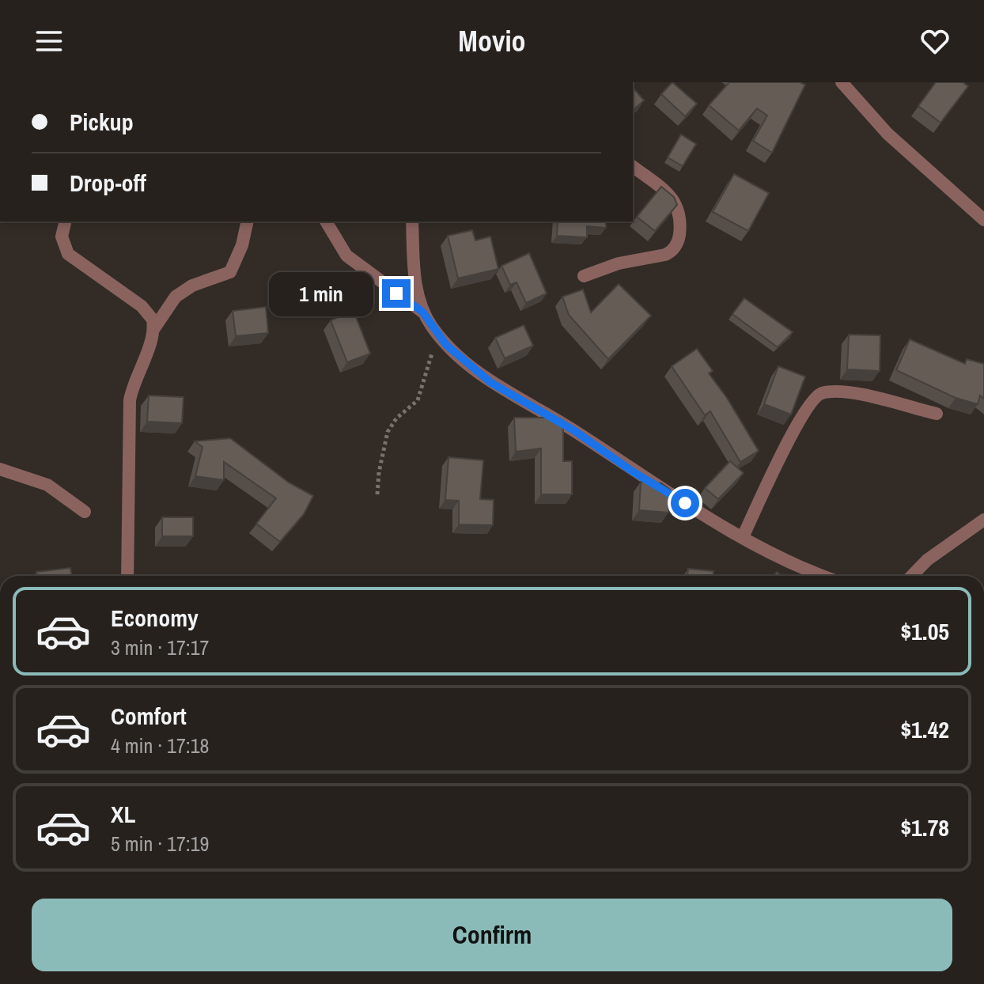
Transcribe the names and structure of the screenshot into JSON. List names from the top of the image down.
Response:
{
  "page": {
    "header": "Movio",
    "banner": ["Pickup", "Drop-off"],
    "bubble": "1 min",
    "list": [
      {
        "name": "Economy",
        "note": "3 min · 17:17",
        "value": "$1.05"
      },
      {
        "name": "Comfort",
        "note": "4 min · 17:18",
        "value": "$1.42"
      },
      {
        "name": "XL",
        "note": "5 min · 17:19",
        "value": "$1.78"
      }
    ],
    "buttons": "Confirm"
  }
}
